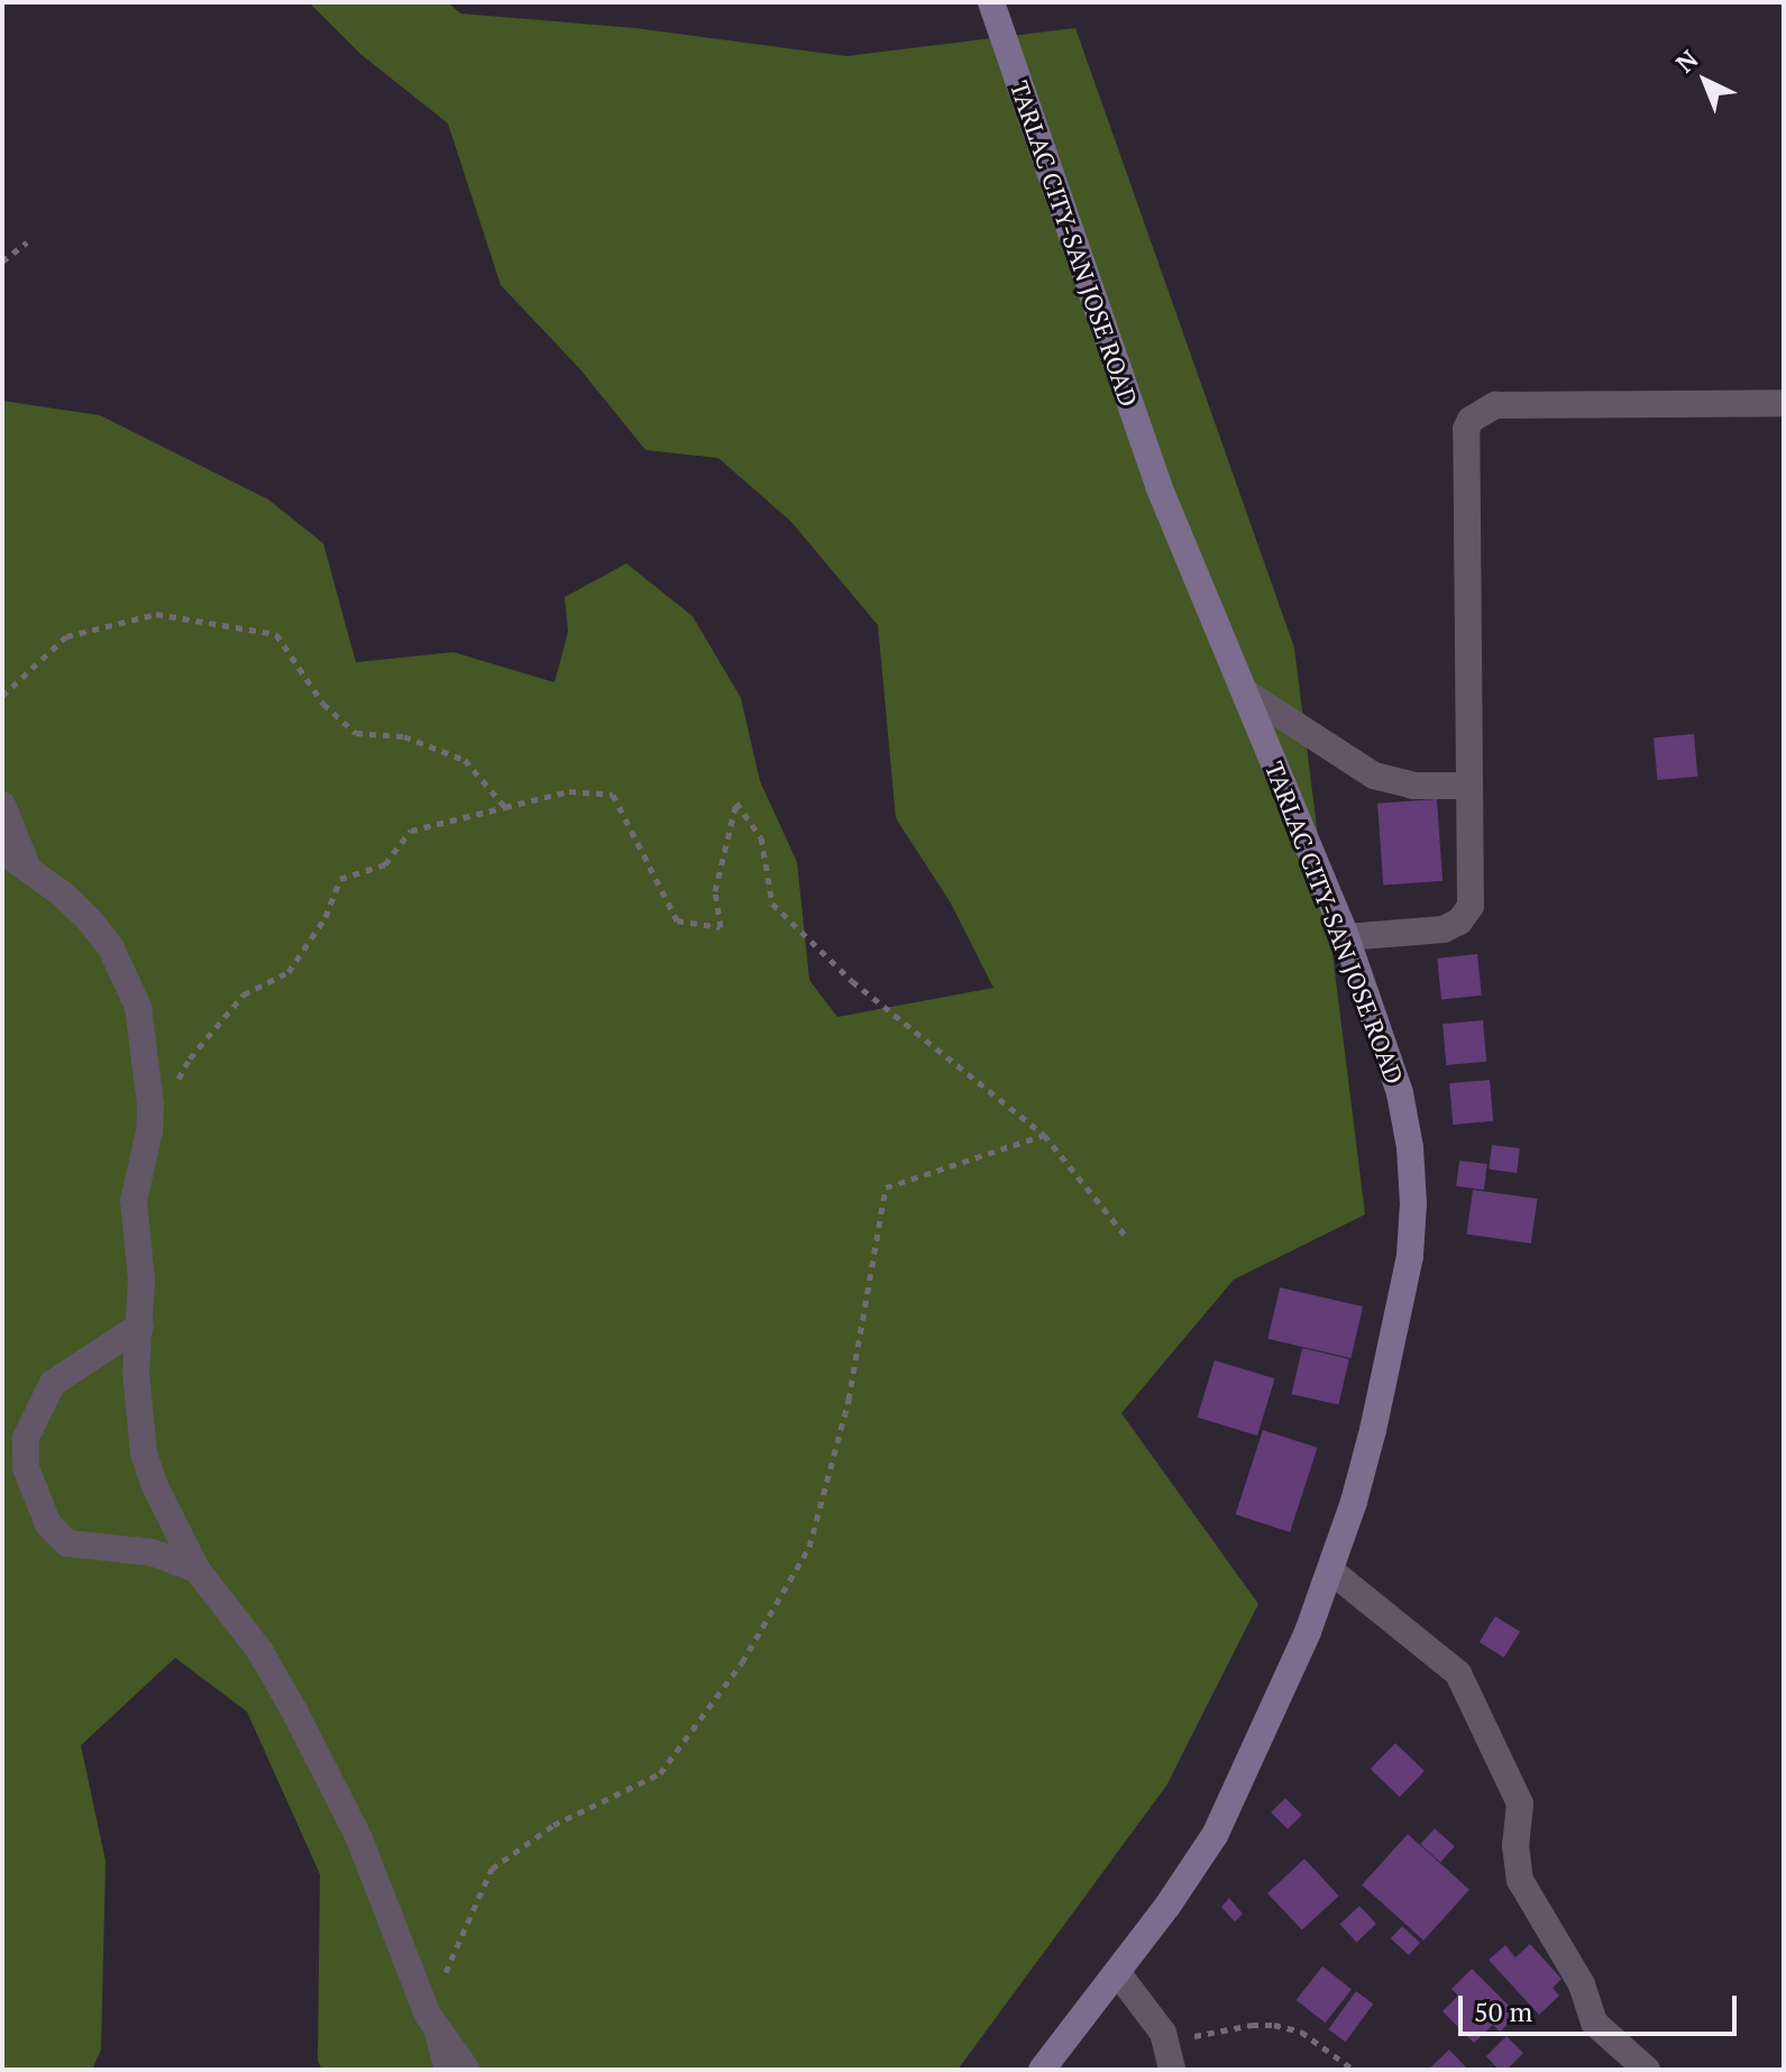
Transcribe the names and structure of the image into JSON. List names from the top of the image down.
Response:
{
  "streets": {
    "main road": ["TARLAC CITY-SAN JOSE ROAD"]
  },
  "scale_bar": "50 m",
  "north": "top left"
}
